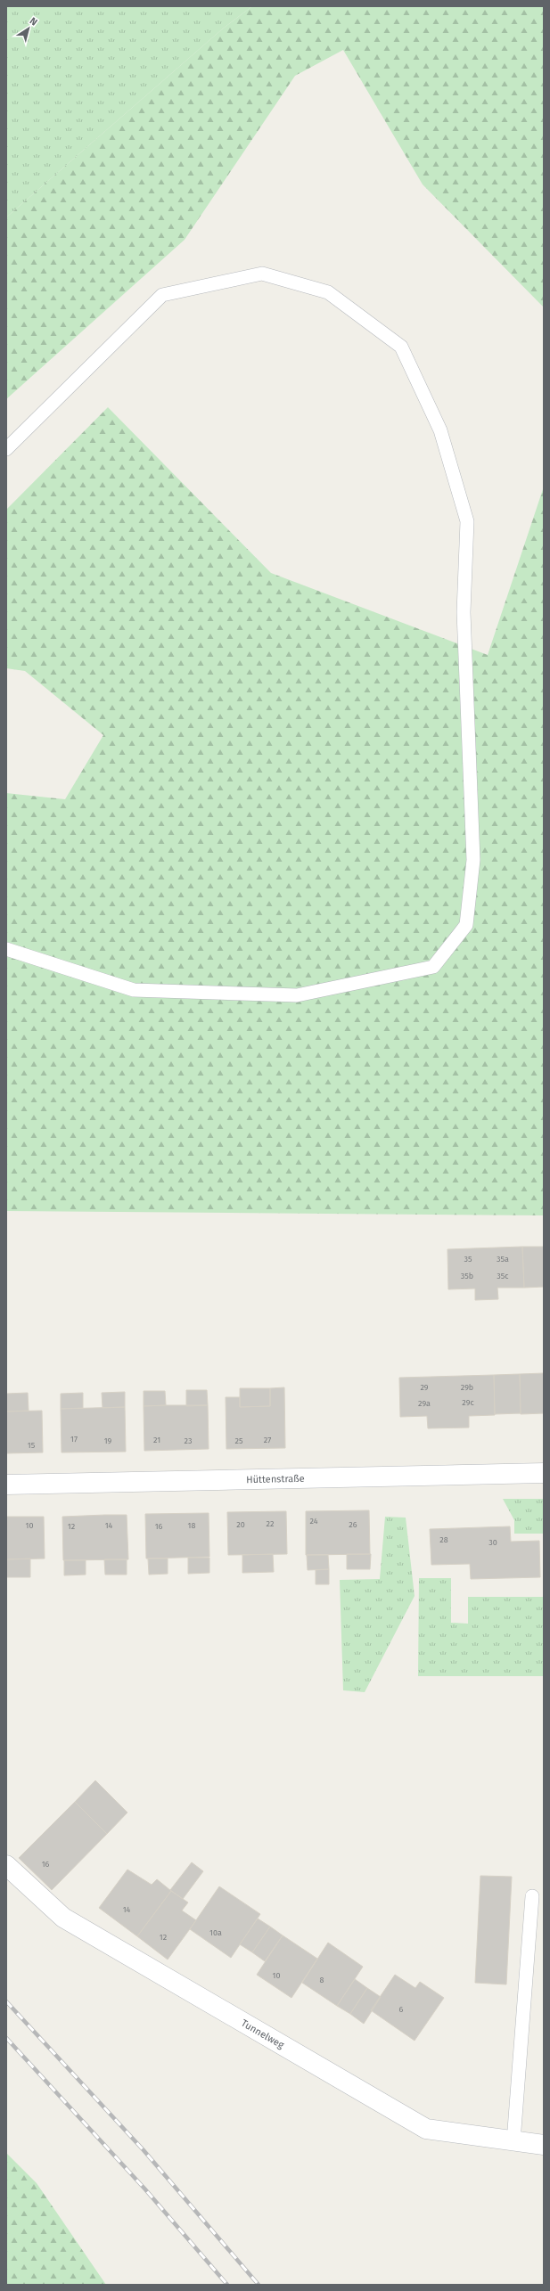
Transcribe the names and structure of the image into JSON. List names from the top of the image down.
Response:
{
  "streets": {
    "street": ["Hüttenstraße", "Tunnelweg"]
  },
  "house_numbers": [
    "35",
    "35a",
    "35b",
    "35c",
    "29",
    "29b",
    "29c",
    "29a",
    "17",
    "21",
    "27",
    "19",
    "23",
    "25",
    "15",
    "24",
    "22",
    "20",
    "26",
    "10",
    "14",
    "18",
    "12",
    "16",
    "28",
    "30",
    "16",
    "14",
    "10a",
    "12",
    "10",
    "8",
    "6"
  ],
  "north": "top right"
}
